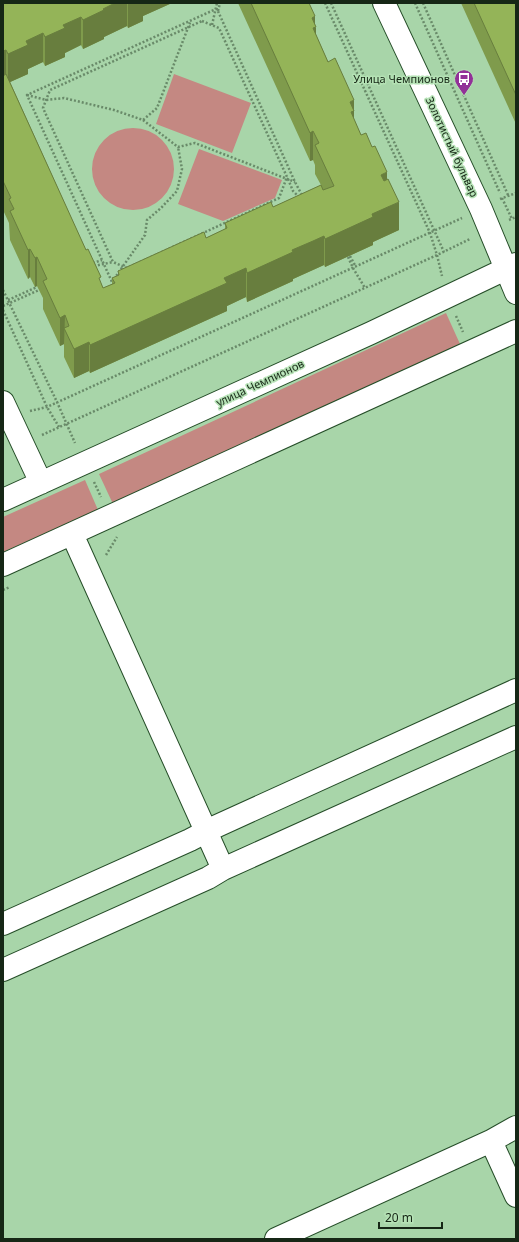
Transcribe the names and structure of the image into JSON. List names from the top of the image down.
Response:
{
  "streets": {
    "street": ["Золотистый бульвар", "улица Чемпионов"]
  },
  "crossings": [
    ["Золотистый бульвар", "улица Чемпионов"]
  ],
  "places": {
    "bus stop": ["Улица Чемпионов"]
  },
  "scale_bar": "20 m"
}
